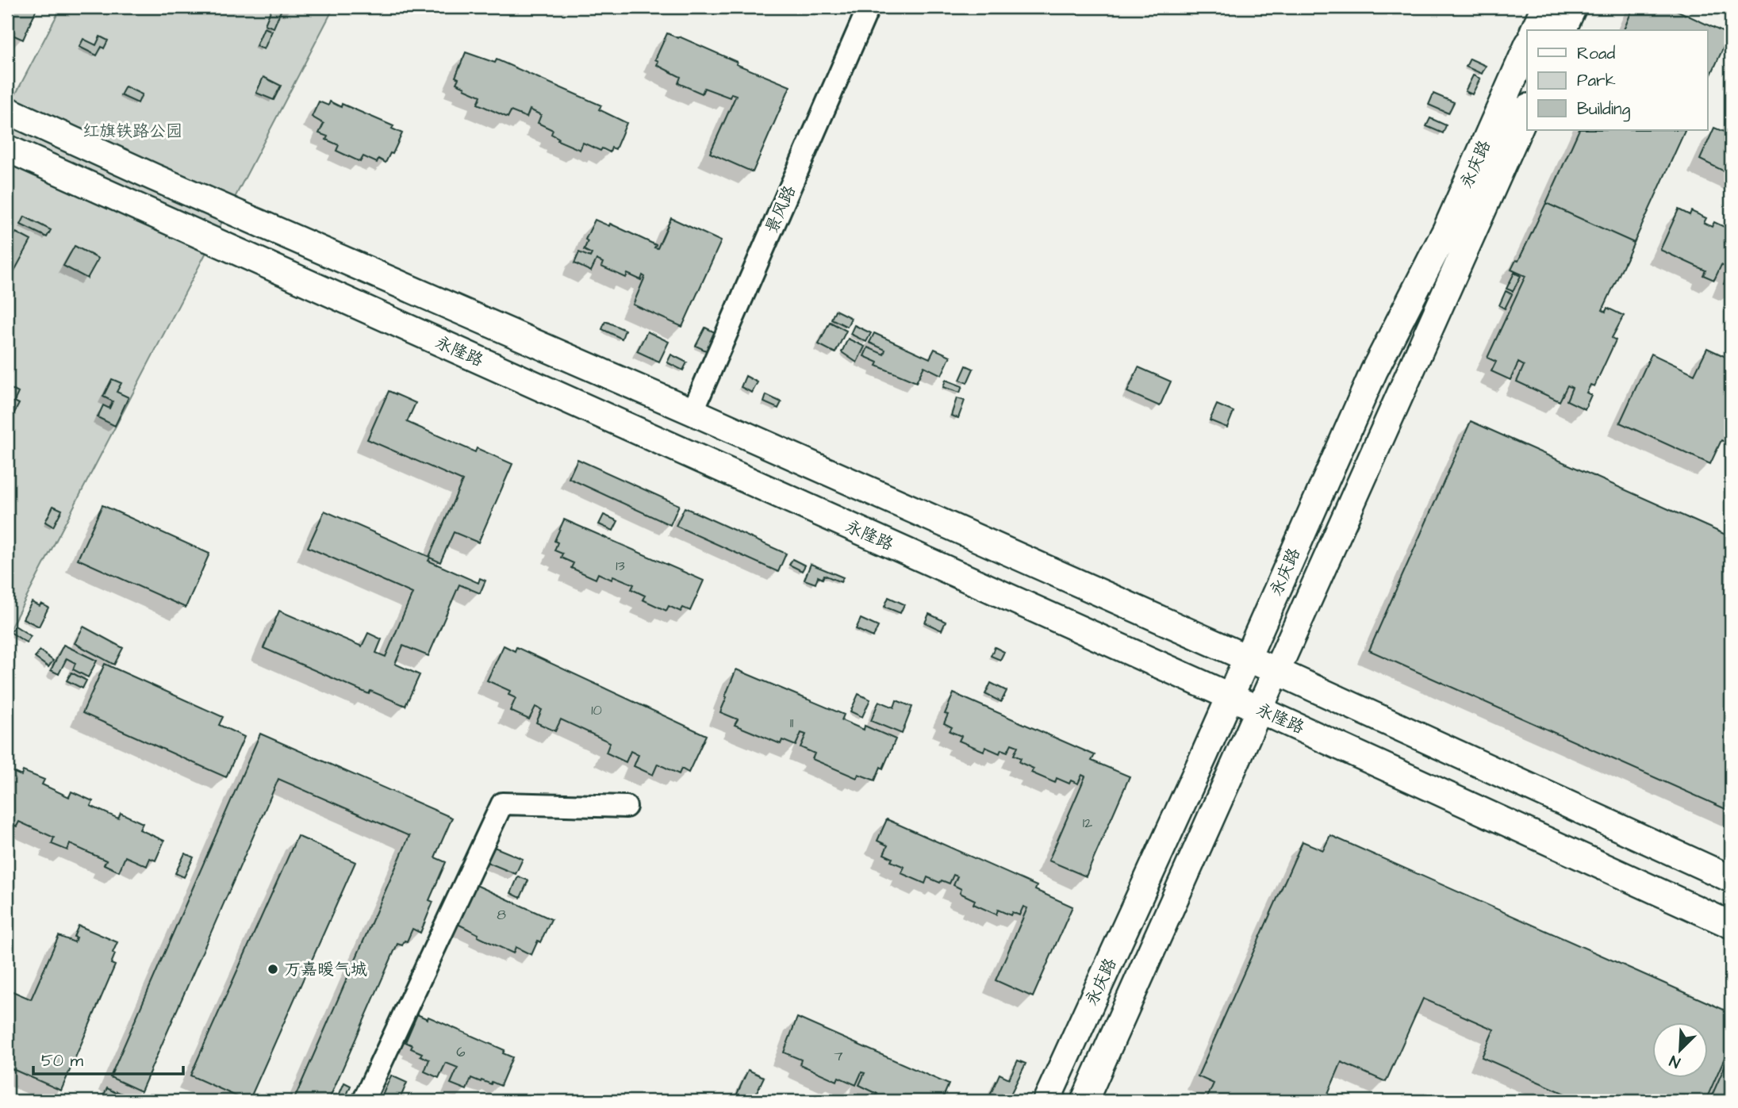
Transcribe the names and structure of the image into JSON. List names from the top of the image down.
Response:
{
  "streets": {
    "street": ["永庆路", "景风路", "永隆路"]
  },
  "crossings": [
    ["永庆路", "永隆路"]
  ],
  "parks": ["红旗铁路公园"],
  "places": ["万嘉暖气城"],
  "house_numbers": [
    "13",
    "10",
    "11",
    "12",
    "8",
    "6",
    "7"
  ],
  "legend": ["Road", "Park", "Building"],
  "scale_bar": "50 m",
  "north": "bottom left"
}
